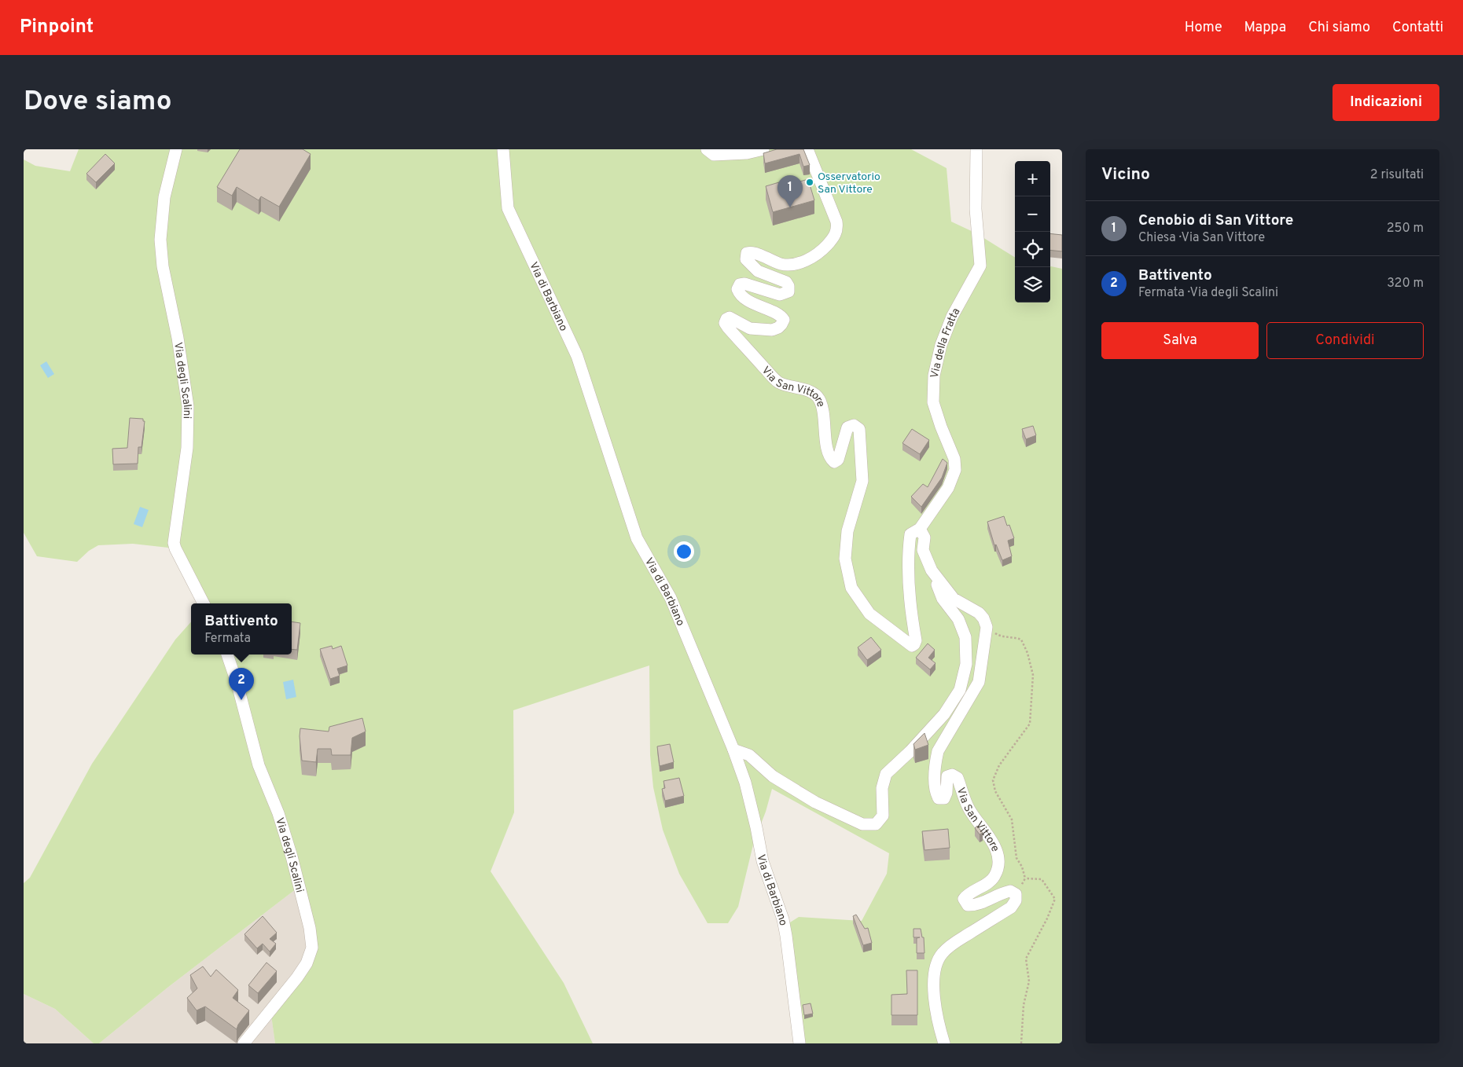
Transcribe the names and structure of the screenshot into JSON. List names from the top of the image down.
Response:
{
  "streets": {
    "street": [
      "Via di Barbiano",
      "Via della Fratta",
      "Via degli Scalini",
      "Via San Vittore"
    ]
  },
  "crossings": [
    ["Via di Barbiano", "Via San Vittore"],
    ["Via della Fratta", "Via San Vittore"]
  ],
  "places": ["Osservatorio San Vittore"],
  "page": {
    "header": "Pinpoint",
    "nav": [
      "Home",
      "Mappa",
      "Chi siamo",
      "Contatti"
    ],
    "buttons": [
      "Indicazioni",
      ["Salva", "Condividi"]
    ],
    "title": "Dove siamo",
    "heading": ["Vicino", "2 risultati"],
    "map_buttons": ["+", "−"],
    "pins": ["1", "2"],
    "list": [
      {
        "mark": "1",
        "name": "Cenobio di San Vittore",
        "note": "Chiesa · Via San Vittore",
        "value": "250 m"
      },
      {
        "mark": "2",
        "name": "Battivento",
        "note": "Fermata · Via degli Scalini",
        "value": "320 m"
      }
    ],
    "popup": ["Battivento", "Fermata"]
  }
}
